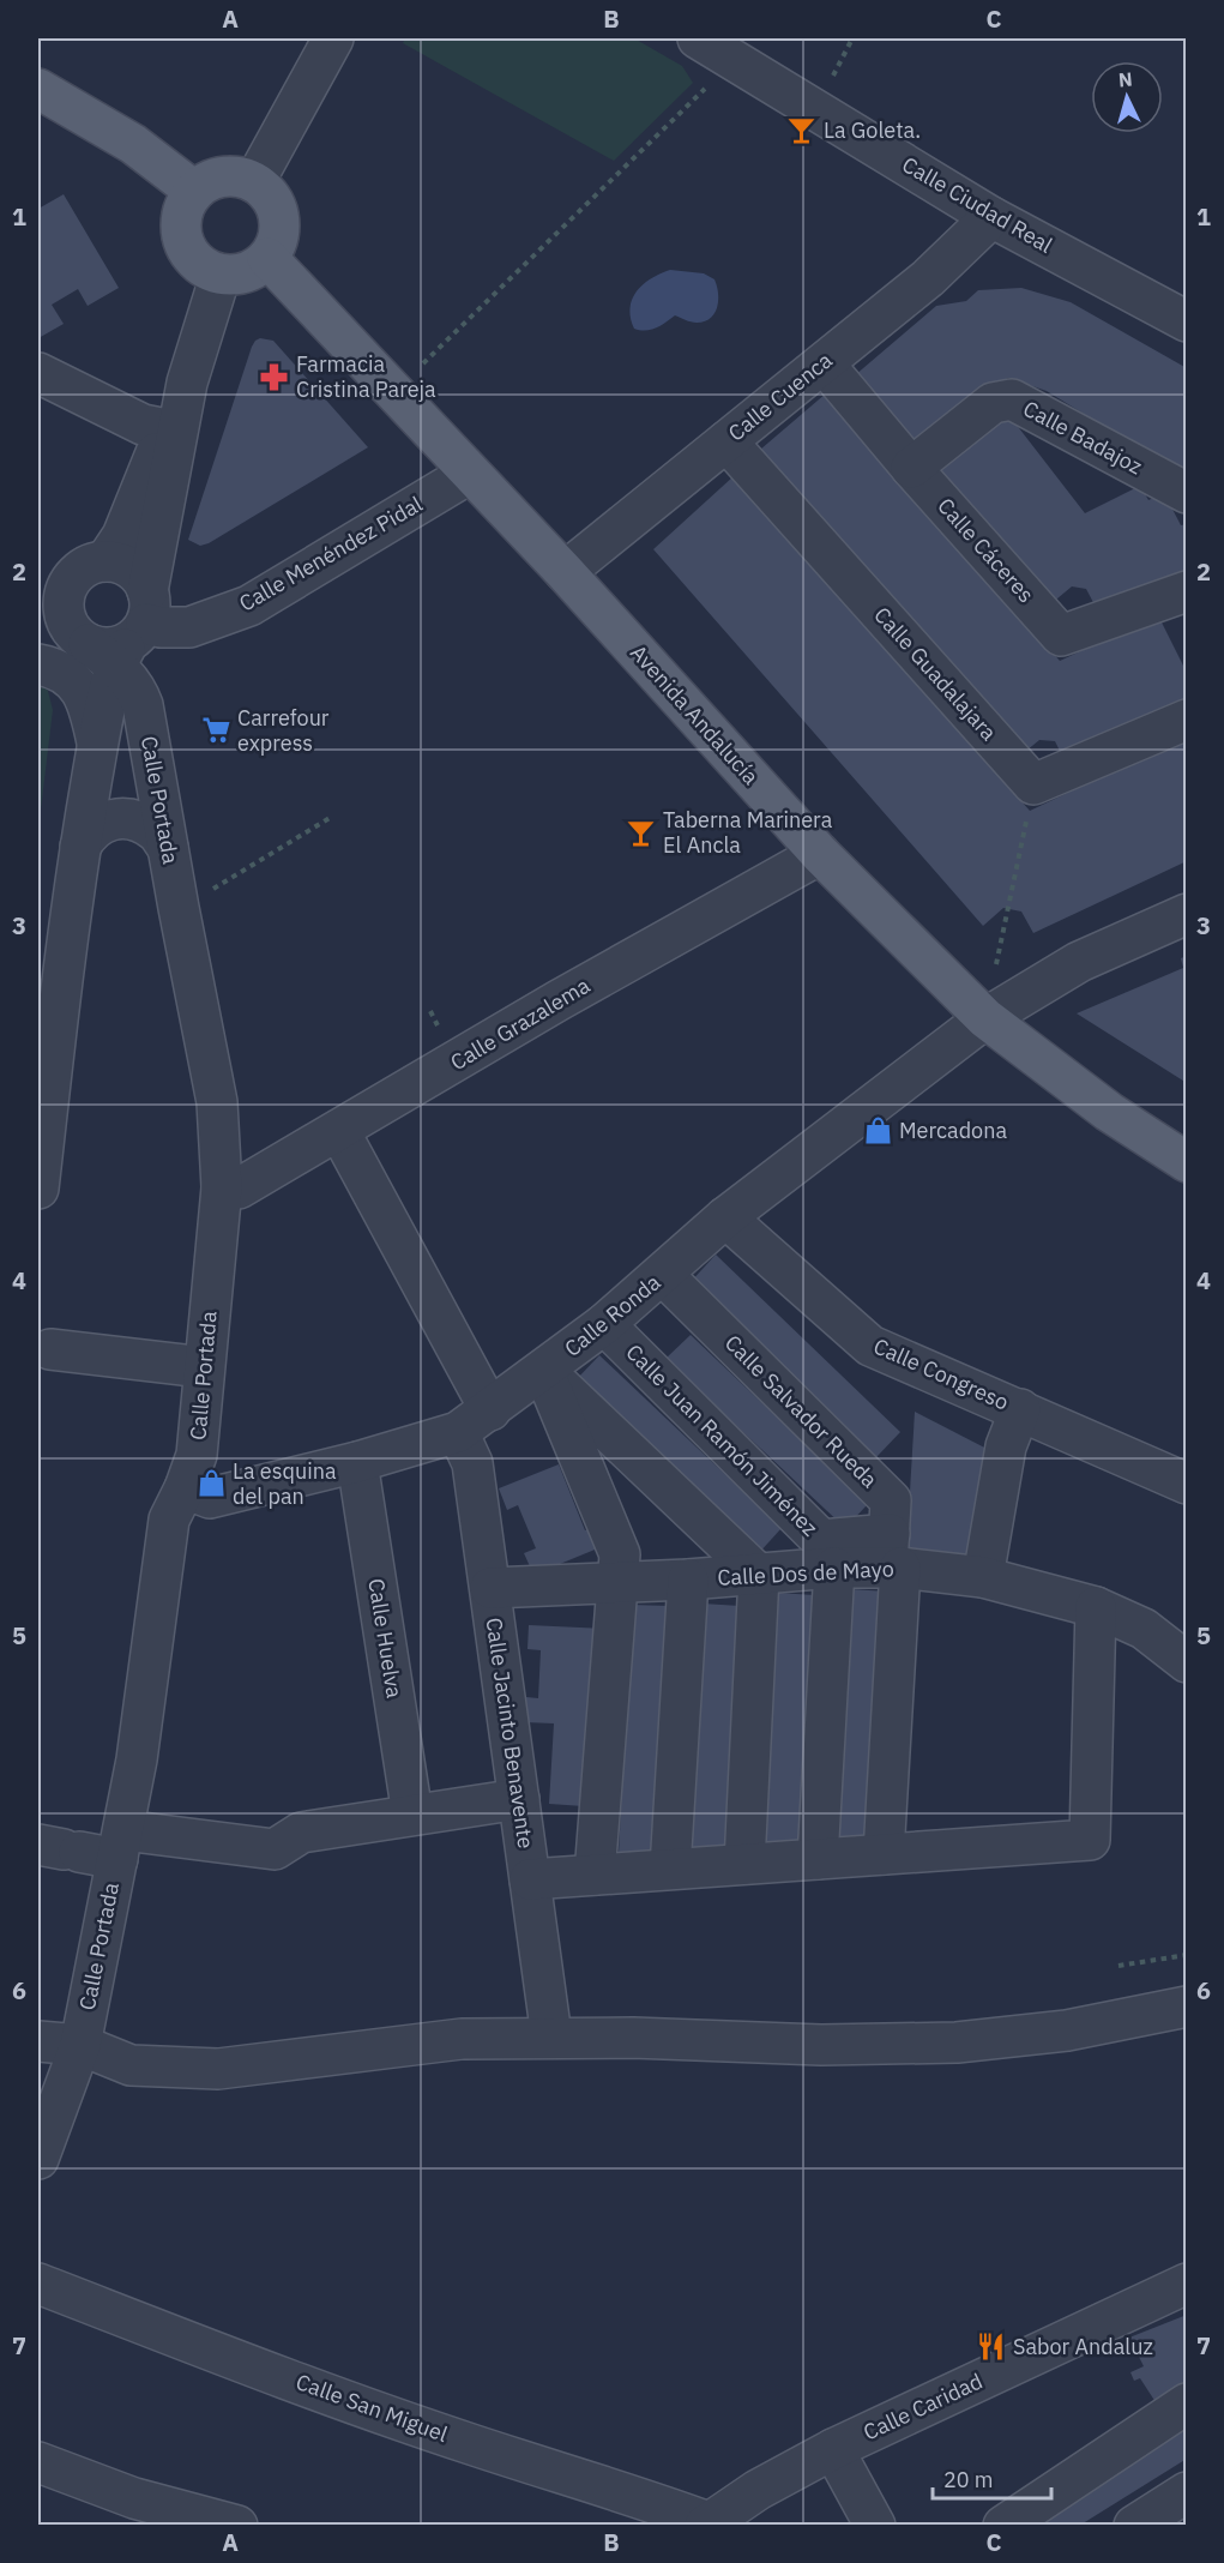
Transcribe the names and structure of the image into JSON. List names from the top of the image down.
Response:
{
  "streets": {
    "main road": ["Avenida Andalucía"],
    "street": [
      "Calle Ciudad Real",
      "Calle Cuenca",
      "Calle Badajoz",
      "Calle Cáceres",
      "Calle Menéndez Pidal",
      "Calle Guadalajara",
      "Calle Portada",
      "Calle Grazalema",
      "Calle Ronda",
      "Calle Congreso",
      "Calle Salvador Rueda",
      "Calle Juan Ramón Jiménez",
      "Calle Dos de Mayo",
      "Calle Huelva",
      "Calle Jacinto Benavente",
      "Calle Caridad",
      "Calle San Miguel"
    ]
  },
  "crossings": [
    ["Calle Ciudad Real", "Calle Cuenca"],
    ["Calle Cuenca", "Calle Cáceres"],
    ["Calle Cuenca", "Calle Guadalajara"],
    ["Calle Cuenca", "Avenida Andalucía"],
    ["Calle Badajoz", "Calle Cáceres"],
    ["Calle Menéndez Pidal", "Avenida Andalucía"],
    ["Calle Menéndez Pidal", "Calle Portada"],
    ["Avenida Andalucía", "Calle Grazalema"],
    ["Avenida Andalucía", "Calle Ronda"],
    ["Calle Portada", "Calle Grazalema"],
    ["Calle Portada", "Calle Ronda"],
    ["Calle Ronda", "Calle Congreso"],
    ["Calle Ronda", "Calle Salvador Rueda"],
    ["Calle Ronda", "Calle Juan Ramón Jiménez"],
    ["Calle Ronda", "Calle Huelva"],
    ["Calle Ronda", "Calle Jacinto Benavente"],
    ["Calle Salvador Rueda", "Calle Juan Ramón Jiménez"],
    ["Calle Salvador Rueda", "Calle Dos de Mayo"],
    ["Calle Juan Ramón Jiménez", "Calle Dos de Mayo"],
    ["Calle Dos de Mayo", "Calle Jacinto Benavente"],
    ["Calle Caridad", "Calle San Miguel"]
  ],
  "places": {
    "bar": ["La Goleta.", "Taberna Marinera El Ancla"],
    "pharmacy": ["Farmacia Cristina Pareja"],
    "supermarket": ["Carrefour express"],
    "shop": ["Mercadona", "La esquina del pan"],
    "restaurant": ["Sabor Andaluz"]
  },
  "scale_bar": "20 m",
  "north": "top",
  "grid": {
    "columns": ["A", "B", "C"],
    "rows": [
      "1",
      "2",
      "3",
      "4",
      "5",
      "6",
      "7"
    ]
  }
}
